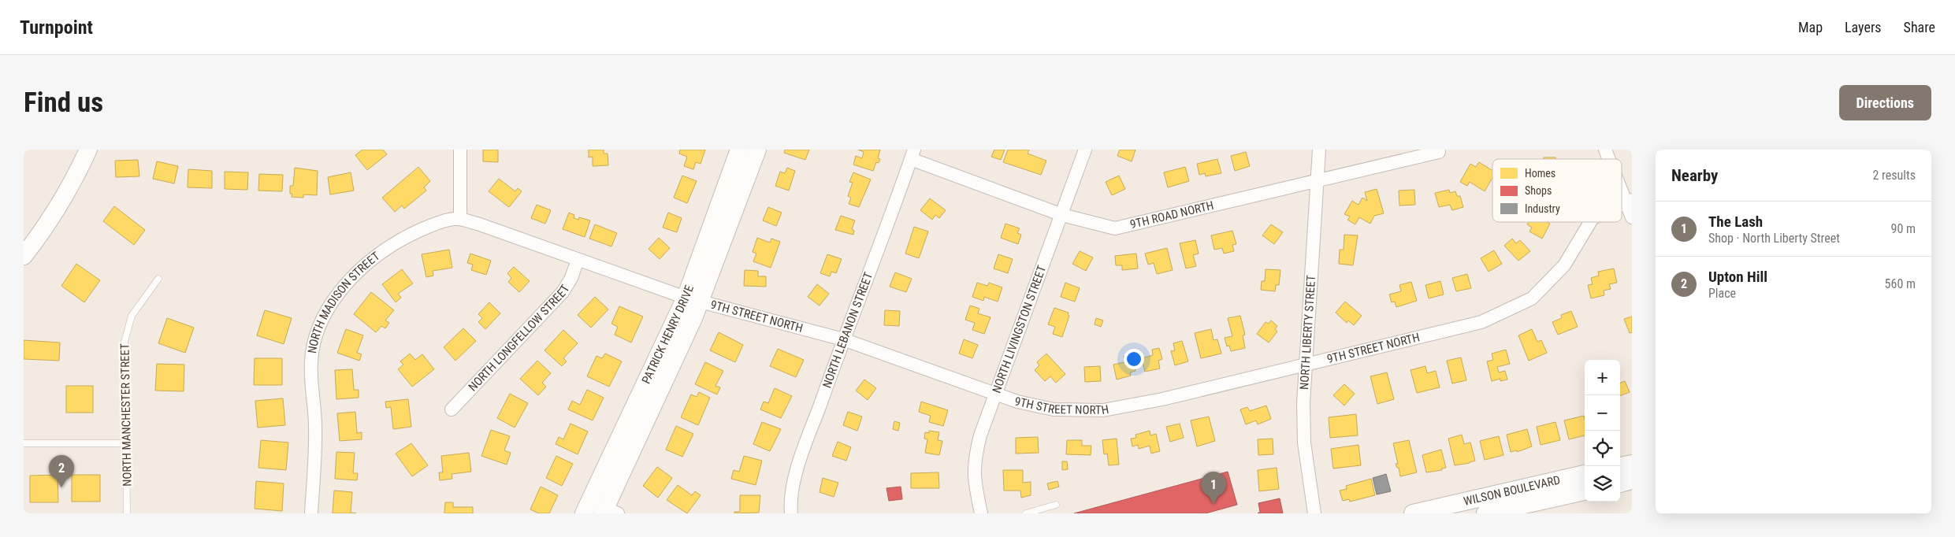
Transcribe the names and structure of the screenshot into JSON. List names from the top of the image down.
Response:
{
  "streets": {
    "street": [
      "9TH ROAD NORTH",
      "NORTH MADISON STREET",
      "9TH STREET NORTH",
      "NORTH LEBANON STREET",
      "NORTH LIVINGSTON STREET",
      "NORTH LIBERTY STREET",
      "PATRICK HENRY DRIVE",
      "NORTH LONGFELLOW STREET",
      "WILSON BOULEVARD"
    ],
    "lane": ["NORTH MANCHESTER STREET"]
  },
  "crossings": [
    ["9TH ROAD NORTH", "NORTH LEBANON STREET"],
    ["9TH ROAD NORTH", "NORTH LIVINGSTON STREET"],
    ["9TH ROAD NORTH", "NORTH LIBERTY STREET"],
    ["NORTH MADISON STREET", "9TH STREET NORTH"],
    ["9TH STREET NORTH", "NORTH LEBANON STREET"],
    ["9TH STREET NORTH", "NORTH LIVINGSTON STREET"],
    ["9TH STREET NORTH", "NORTH LIBERTY STREET"],
    ["9TH STREET NORTH", "PATRICK HENRY DRIVE"],
    ["9TH STREET NORTH", "NORTH LONGFELLOW STREET"]
  ],
  "legend": ["Homes", "Shops", "Industry"],
  "page": {
    "header": "Turnpoint",
    "nav": ["Map", "Layers", "Share"],
    "buttons": "Directions",
    "title": "Find us",
    "heading": ["Nearby", "2 results"],
    "list": [
      {
        "mark": "1",
        "name": "The Lash",
        "note": "Shop · North Liberty Street",
        "value": "90 m"
      },
      {
        "mark": "2",
        "name": "Upton Hill",
        "note": "Place",
        "value": "560 m"
      }
    ],
    "map_buttons": ["+", "−"],
    "pins": ["2", "1"]
  }
}
